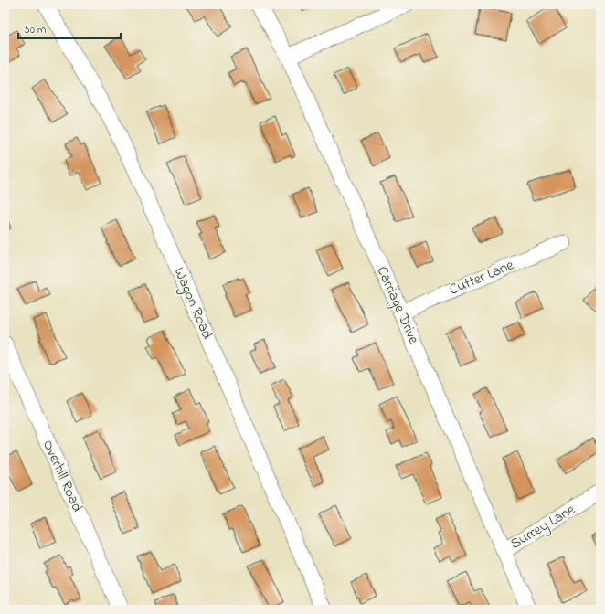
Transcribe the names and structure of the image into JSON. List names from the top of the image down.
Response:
{
  "streets": {
    "street": [
      "Cutter Lane",
      "Wagon Road",
      "Carriage Drive",
      "Overhill Road",
      "Surrey Lane"
    ]
  },
  "crossings": [
    ["Cutter Lane", "Carriage Drive"],
    ["Carriage Drive", "Surrey Lane"]
  ],
  "scale_bar": "50 m"
}
